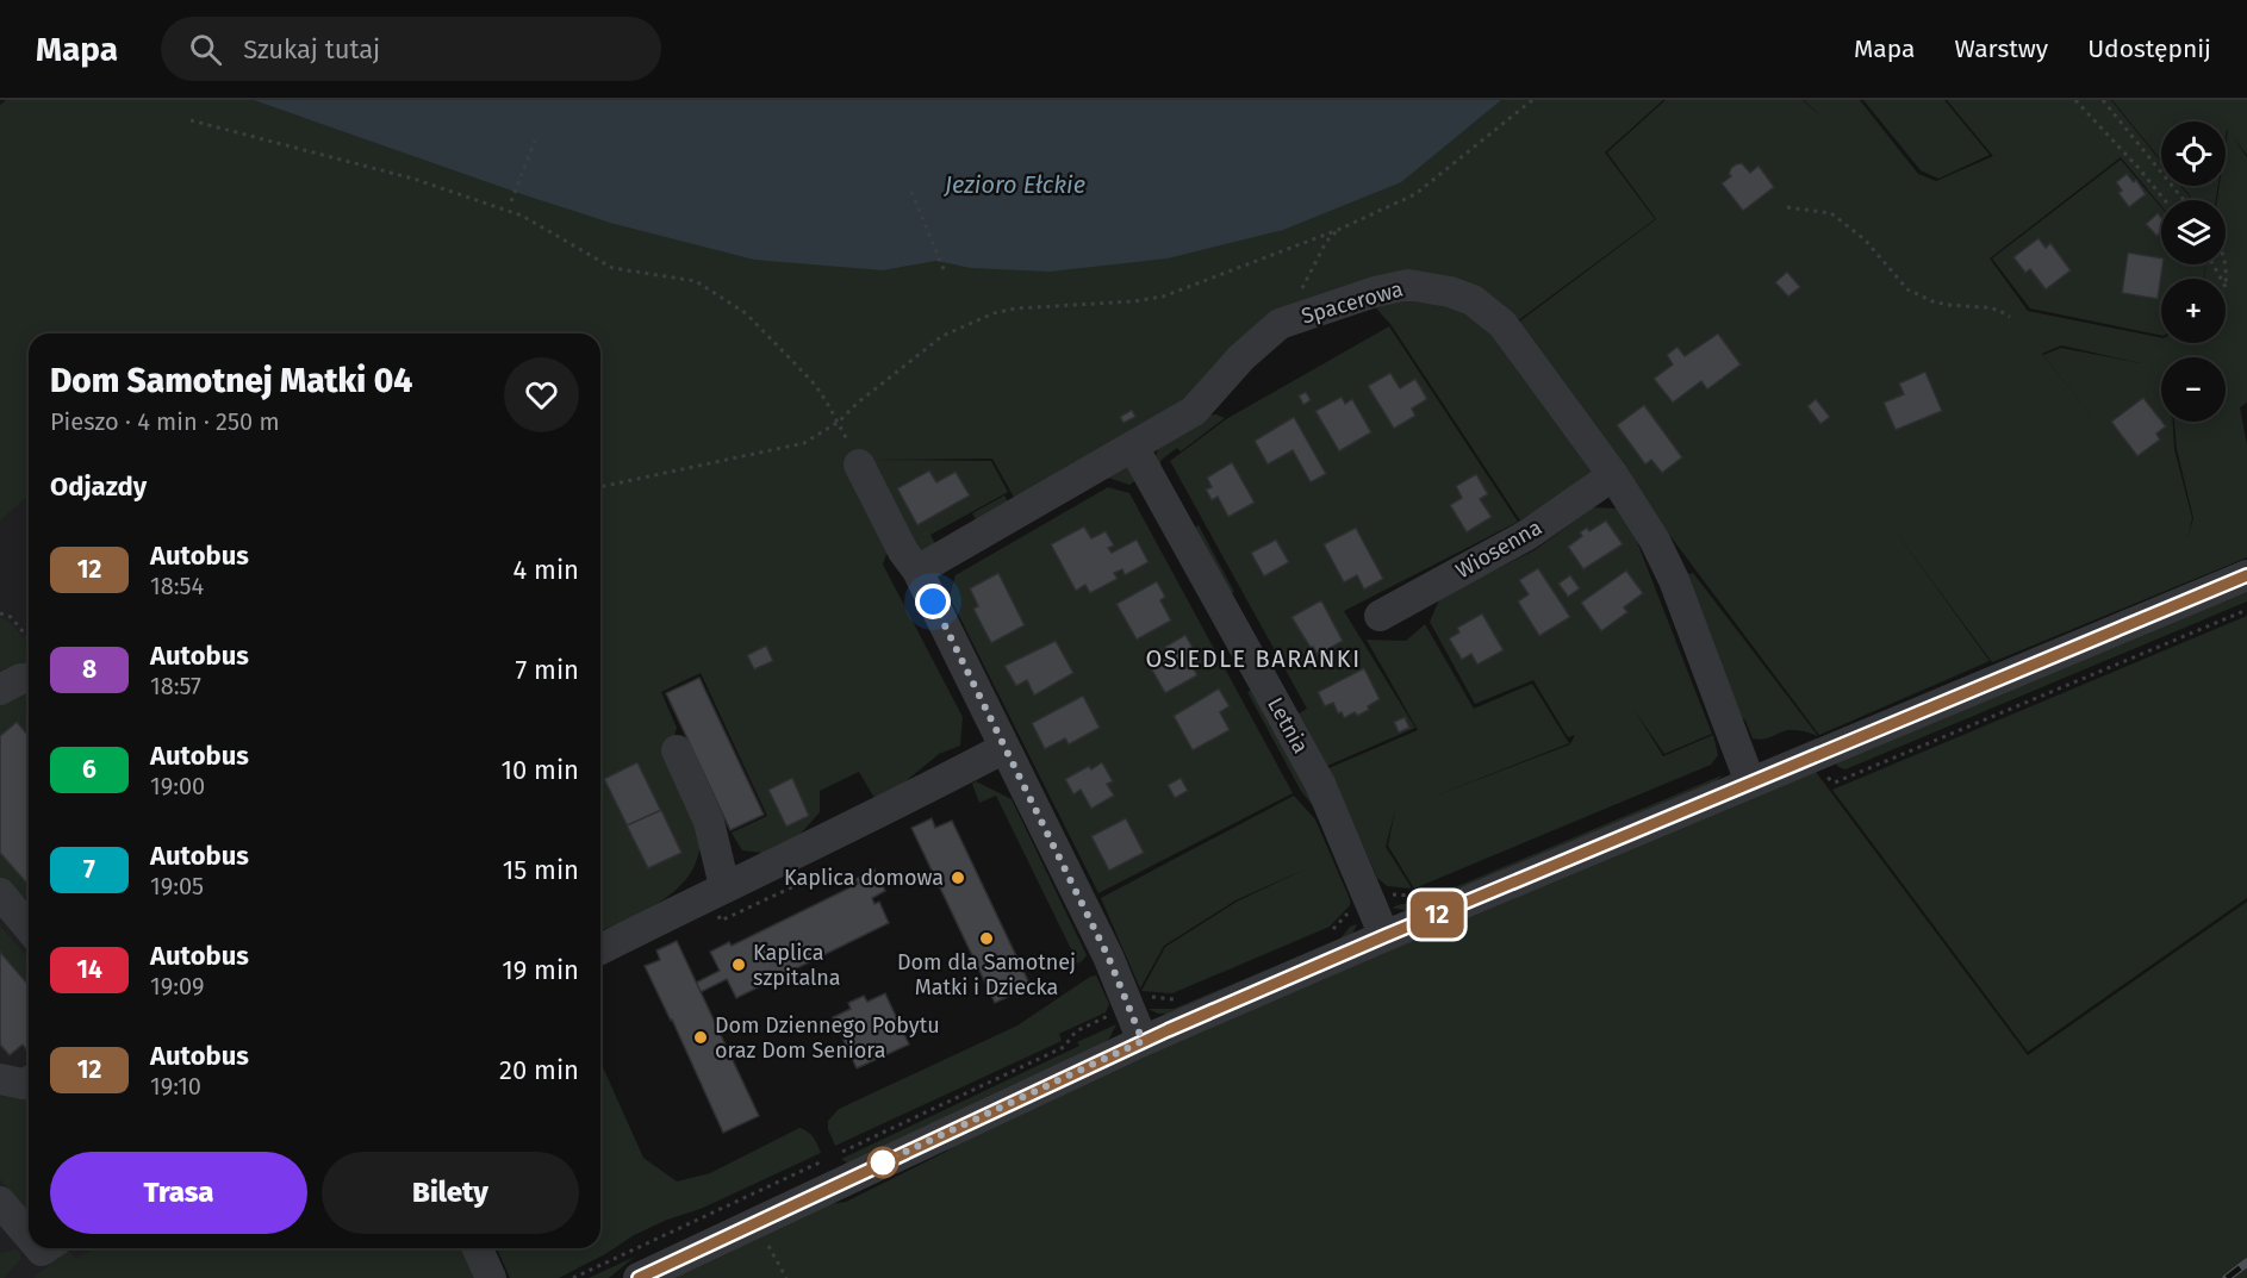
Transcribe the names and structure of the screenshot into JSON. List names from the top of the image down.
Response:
{
  "streets": {
    "street": ["Spacerowa", "Wiosenna", "Letnia"]
  },
  "crossings": [
    ["Spacerowa", "Wiosenna"],
    ["Spacerowa", "Letnia"]
  ],
  "districts": ["OSIEDLE BARANKI"],
  "water": ["Jezioro Ełckie"],
  "places": [
    "Kaplica domowa",
    "Dom dla Samotnej Matki i Dziecka",
    "Kaplica szpitalna",
    "Dom Dziennego Pobytu oraz Dom Seniora"
  ],
  "lines": ["bus line 12"],
  "page": {
    "header": "Mapa",
    "search": "Szukaj tutaj",
    "nav": ["Mapa", "Warstwy", "Udostępnij"],
    "on_map": "12",
    "map_buttons": ["+", "−"],
    "heading": [
      ["Dom Samotnej Matki 04", "Pieszo · 4 min · 250 m"],
      "Odjazdy"
    ],
    "list": [
      {
        "mark": "12",
        "name": "Autobus",
        "note": "18:54",
        "value": "4 min"
      },
      {
        "mark": "8",
        "name": "Autobus",
        "note": "18:57",
        "value": "7 min"
      },
      {
        "mark": "6",
        "name": "Autobus",
        "note": "19:00",
        "value": "10 min"
      },
      {
        "mark": "7",
        "name": "Autobus",
        "note": "19:05",
        "value": "15 min"
      },
      {
        "mark": "14",
        "name": "Autobus",
        "note": "19:09",
        "value": "19 min"
      },
      {
        "mark": "12",
        "name": "Autobus",
        "note": "19:10",
        "value": "20 min"
      }
    ],
    "buttons": ["Trasa", "Bilety"]
  }
}
